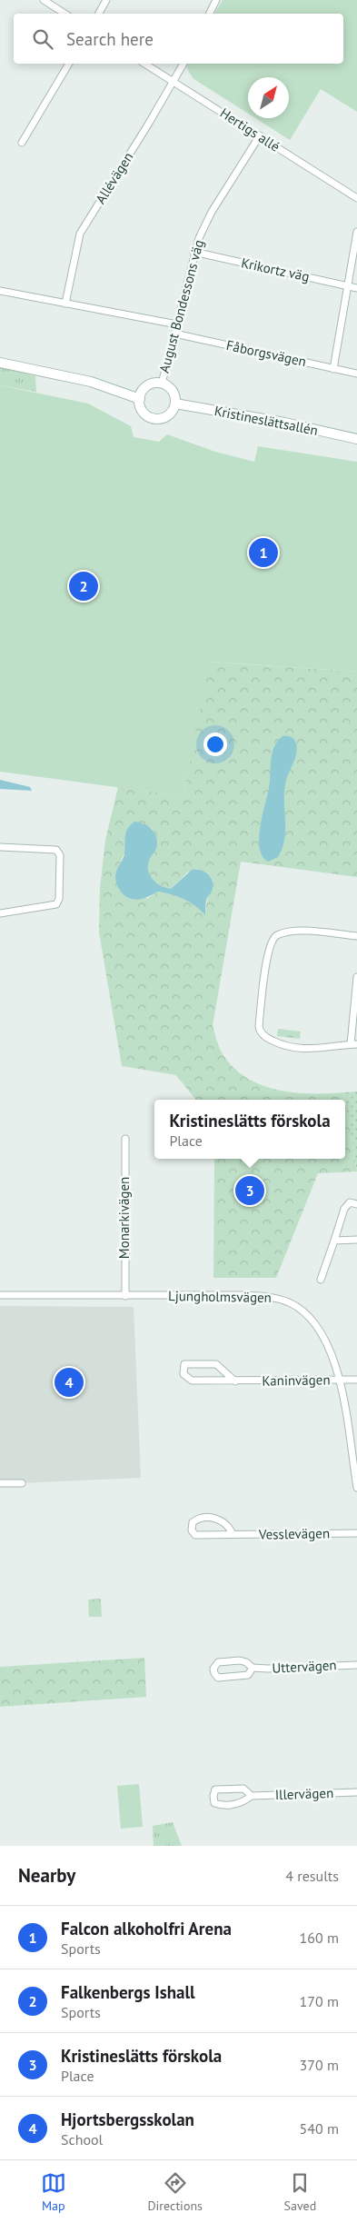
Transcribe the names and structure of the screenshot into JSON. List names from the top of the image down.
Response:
{
  "streets": {
    "street": [
      "Hertigs allé",
      "Allévägen",
      "Krikortz väg",
      "August Bondessons väg",
      "Fåborgsvägen",
      "Kristineslättsallén",
      "Monarkivägen",
      "Ljungholmsvägen",
      "Kaninvägen",
      "Vesslevägen",
      "Uttervägen",
      "Illervägen"
    ]
  },
  "crossings": [
    ["Hertigs allé", "Allévägen"],
    ["Hertigs allé", "August Bondessons väg"],
    ["Krikortz väg", "August Bondessons väg"],
    ["August Bondessons väg", "Fåborgsvägen"],
    ["August Bondessons väg", "Kristineslättsallén"],
    ["Monarkivägen", "Ljungholmsvägen"],
    ["Ljungholmsvägen", "Kaninvägen"]
  ],
  "north": "top right",
  "page": {
    "search": "Search here",
    "pins": [
      "1",
      "2",
      "3",
      "4"
    ],
    "popup": ["Kristineslätts förskola", "Place"],
    "heading": ["Nearby", "4 results"],
    "list": [
      {
        "mark": "1",
        "name": "Falcon alkoholfri Arena",
        "note": "Sports",
        "value": "160 m"
      },
      {
        "mark": "2",
        "name": "Falkenbergs Ishall",
        "note": "Sports",
        "value": "170 m"
      },
      {
        "mark": "3",
        "name": "Kristineslätts förskola",
        "note": "Place",
        "value": "370 m"
      },
      {
        "mark": "4",
        "name": "Hjortsbergsskolan",
        "note": "School",
        "value": "540 m"
      }
    ],
    "nav": ["Map", "Directions", "Saved"]
  }
}
